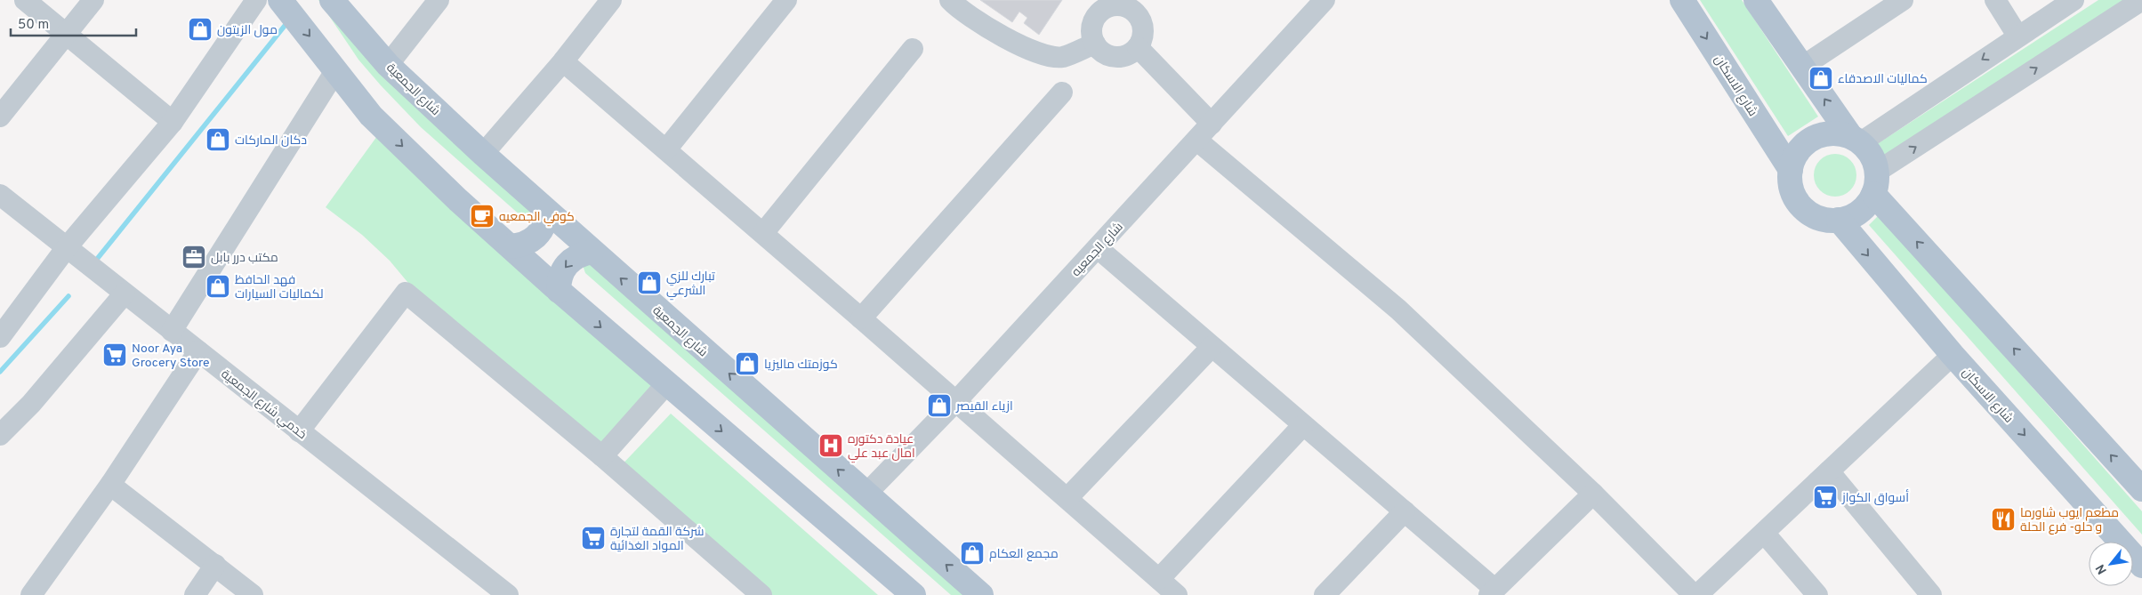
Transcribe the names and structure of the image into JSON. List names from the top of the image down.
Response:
{
  "streets": {
    "main road": ["شارع الاسكان", "شارع الجمعية"],
    "street": ["شارع الجمعيه", "خدمي شارع الجمعية"]
  },
  "crossings": [
    ["شارع الجمعية", "شارع الجمعيه"]
  ],
  "places": {
    "shop": [
      "مول الزيتون",
      "كماليات الاصدقاء",
      "دكان الماركات",
      "تبارك للزي الشرعي",
      "فهد الحافظ لكماليات السيارات",
      "كوزمتك ماليزيا",
      "ازياء القيصر",
      "مجمع العكام"
    ],
    "cafe": ["كوفي الجمعيه"],
    "office": ["مكتب درر بابل"],
    "supermarket": ["Noor Aya Grocery Store", "أسواق الكواز", "شركة القمة لتجارة المواد الغذائية"],
    "hospital": ["عيادة دكتوره امال عبد علي"],
    "restaurant": ["مطعم ايوب شاورما و حلو- فرع الحلة"]
  },
  "scale_bar": "50 m",
  "north": "bottom left"
}
